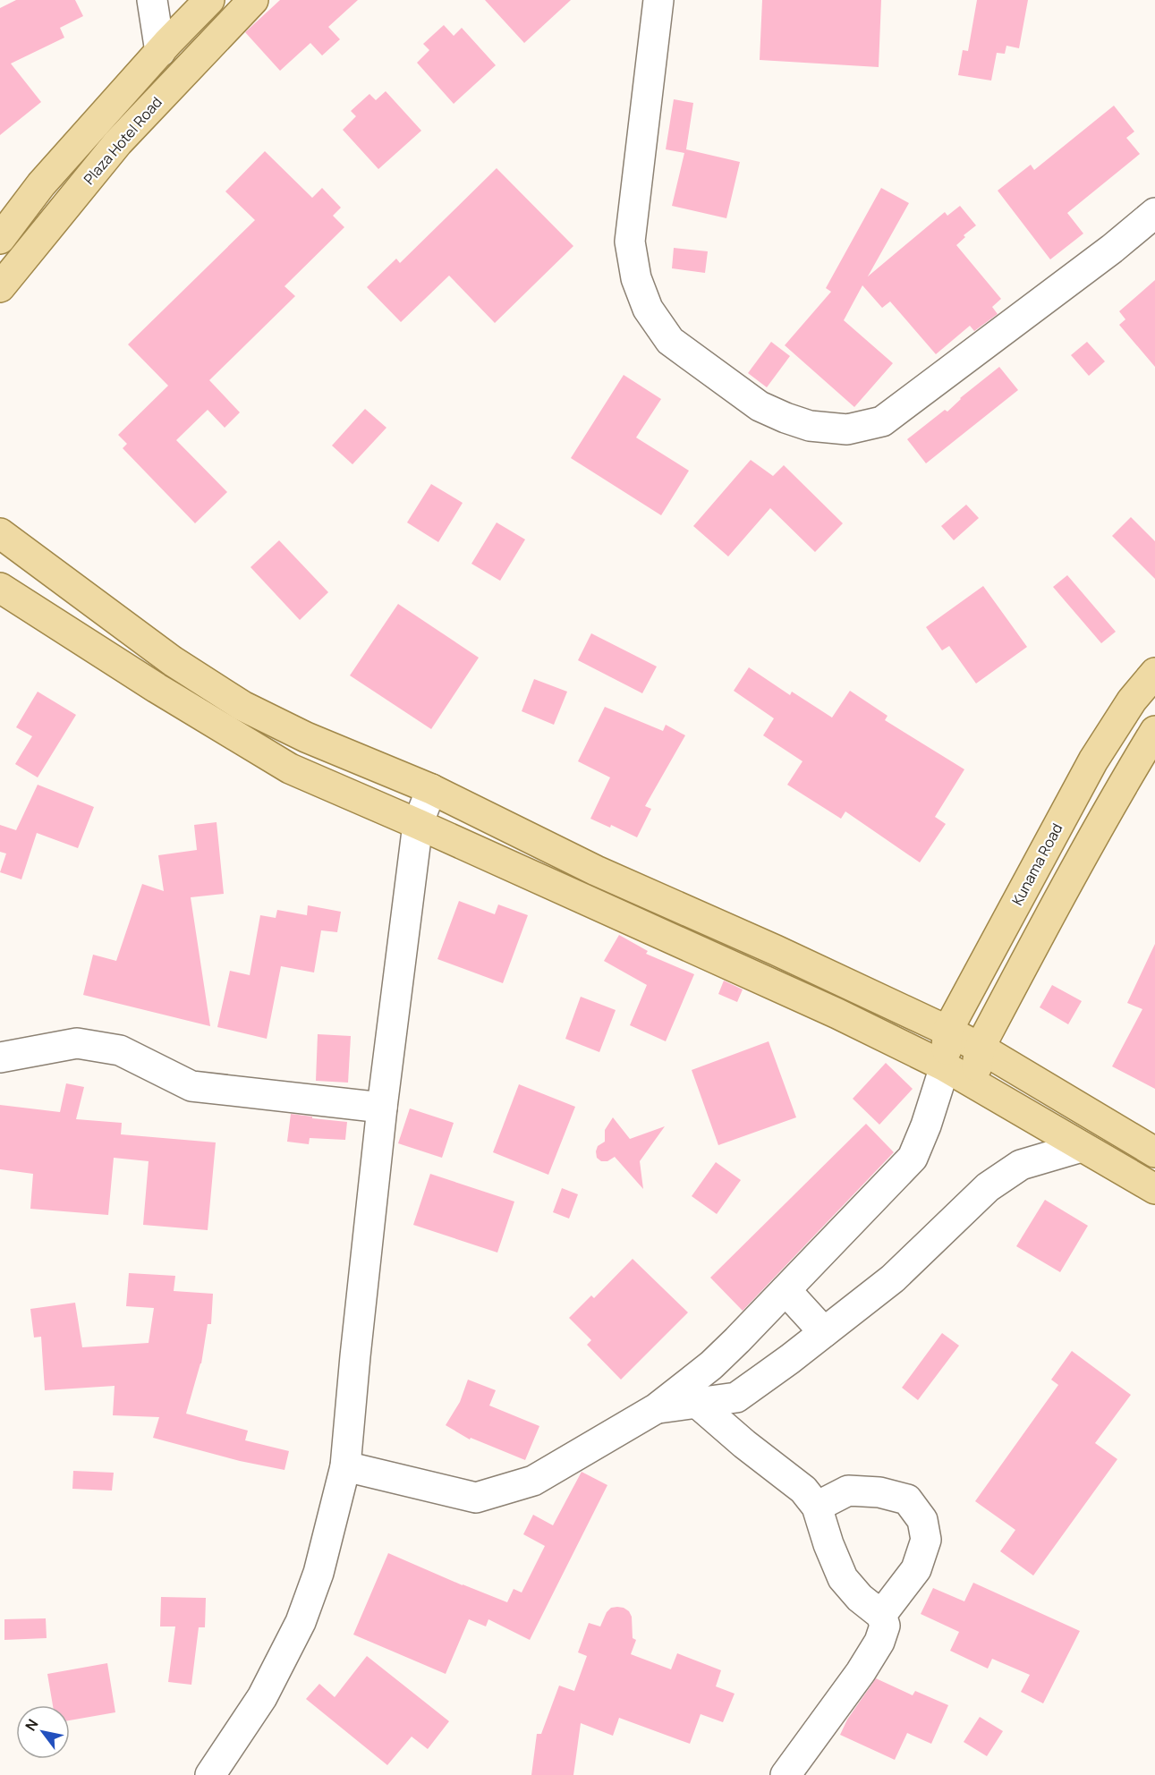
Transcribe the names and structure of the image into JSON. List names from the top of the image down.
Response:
{
  "streets": {
    "main road": ["Plaza Hotel Road", "Kunama Road"]
  },
  "north": "top left"
}
